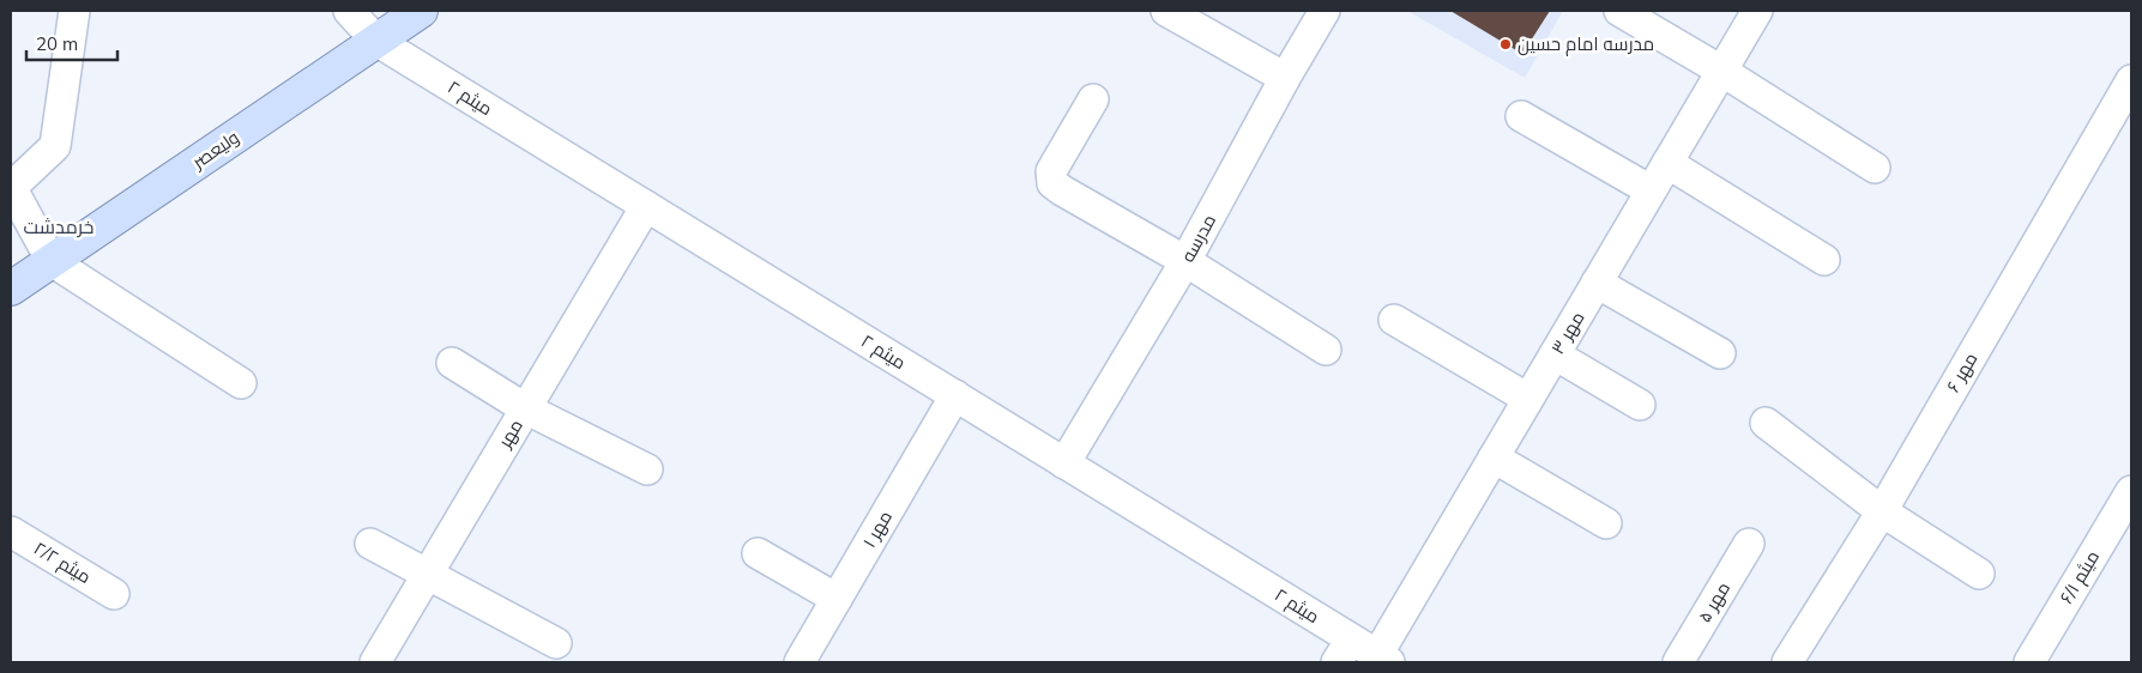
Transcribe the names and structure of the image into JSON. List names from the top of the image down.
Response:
{
  "streets": {
    "main road": ["ولیعصر"],
    "street": [
      "میثم ۲",
      "مدرسه",
      "مهر ۳",
      "مهر ۶",
      "مهر",
      "مهر ۱",
      "میثم ۲/۲",
      "میثم ۶/۱",
      "مهر ۵"
    ]
  },
  "crossings": [
    ["میثم ۲", "ولیعصر"],
    ["میثم ۲", "مدرسه"],
    ["میثم ۲", "مهر ۳"],
    ["میثم ۲", "مهر"],
    ["میثم ۲", "مهر ۱"]
  ],
  "districts": ["خرمدشت"],
  "places": ["مدرسه امام حسین"],
  "scale_bar": "20 m"
}
